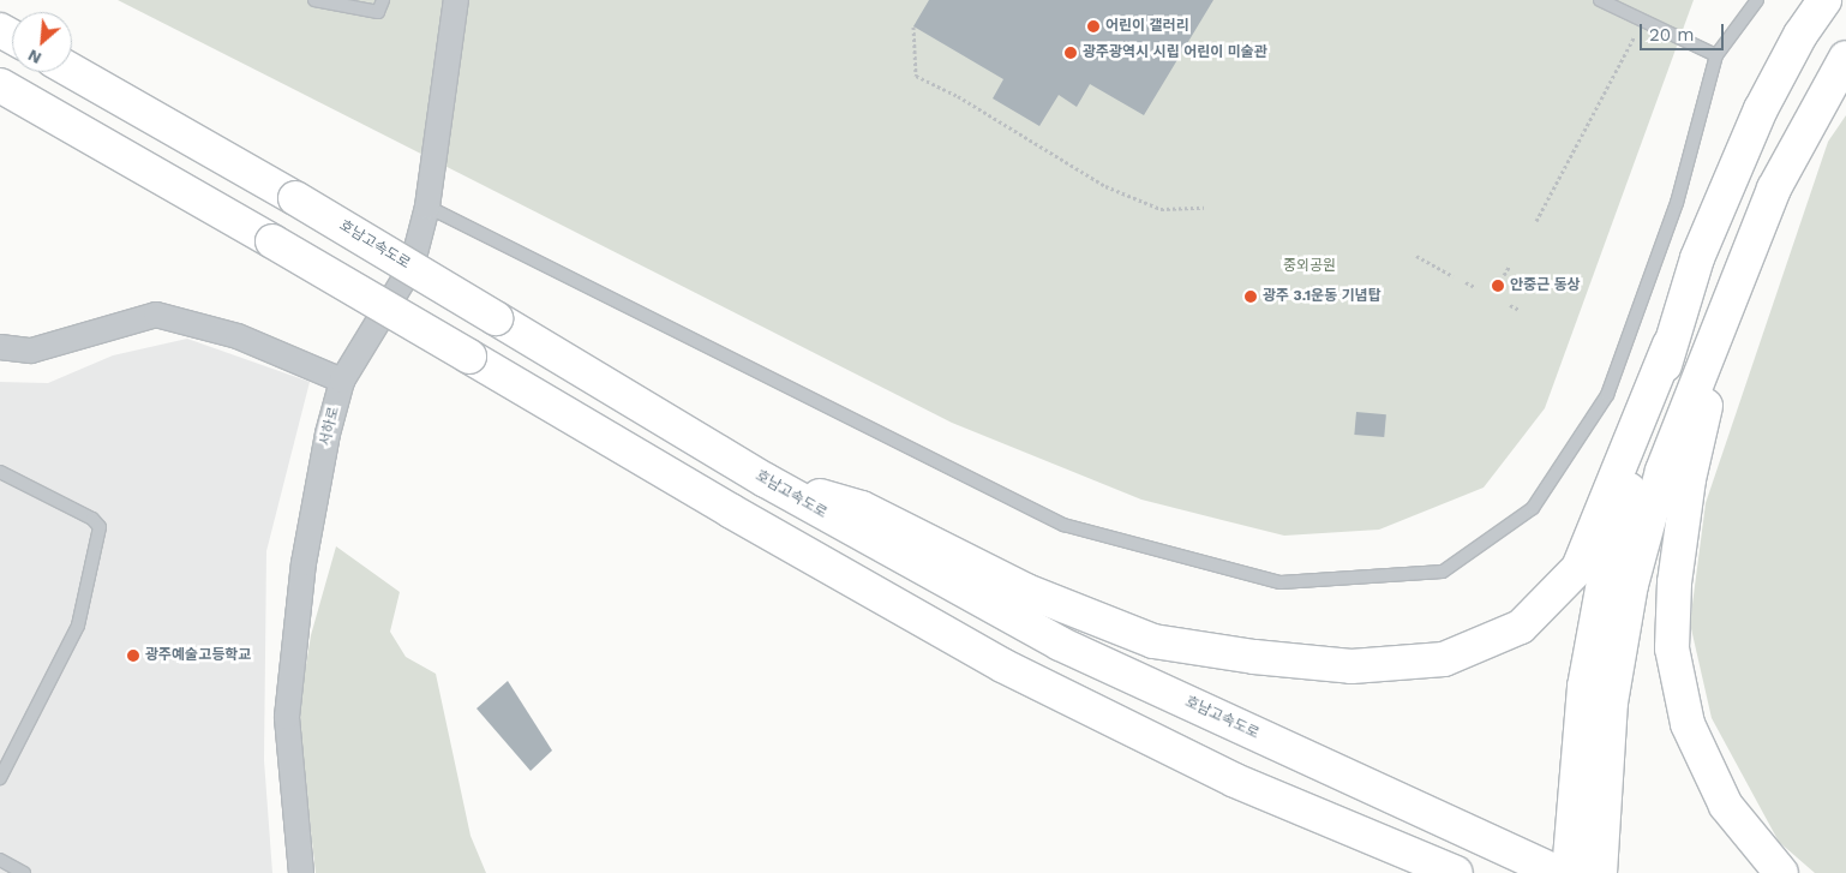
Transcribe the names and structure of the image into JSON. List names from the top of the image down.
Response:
{
  "streets": {
    "highway": ["호남고속도로"],
    "street": ["서하로"]
  },
  "parks": ["중외공원"],
  "places": [
    "어린이 갤러리",
    "광주광역시 시립 어린이 미술관",
    "안중근 동상",
    "광주 3.1운동 기념탑",
    "광주예술고등학교"
  ],
  "scale_bar": "20 m",
  "north": "bottom left"
}
